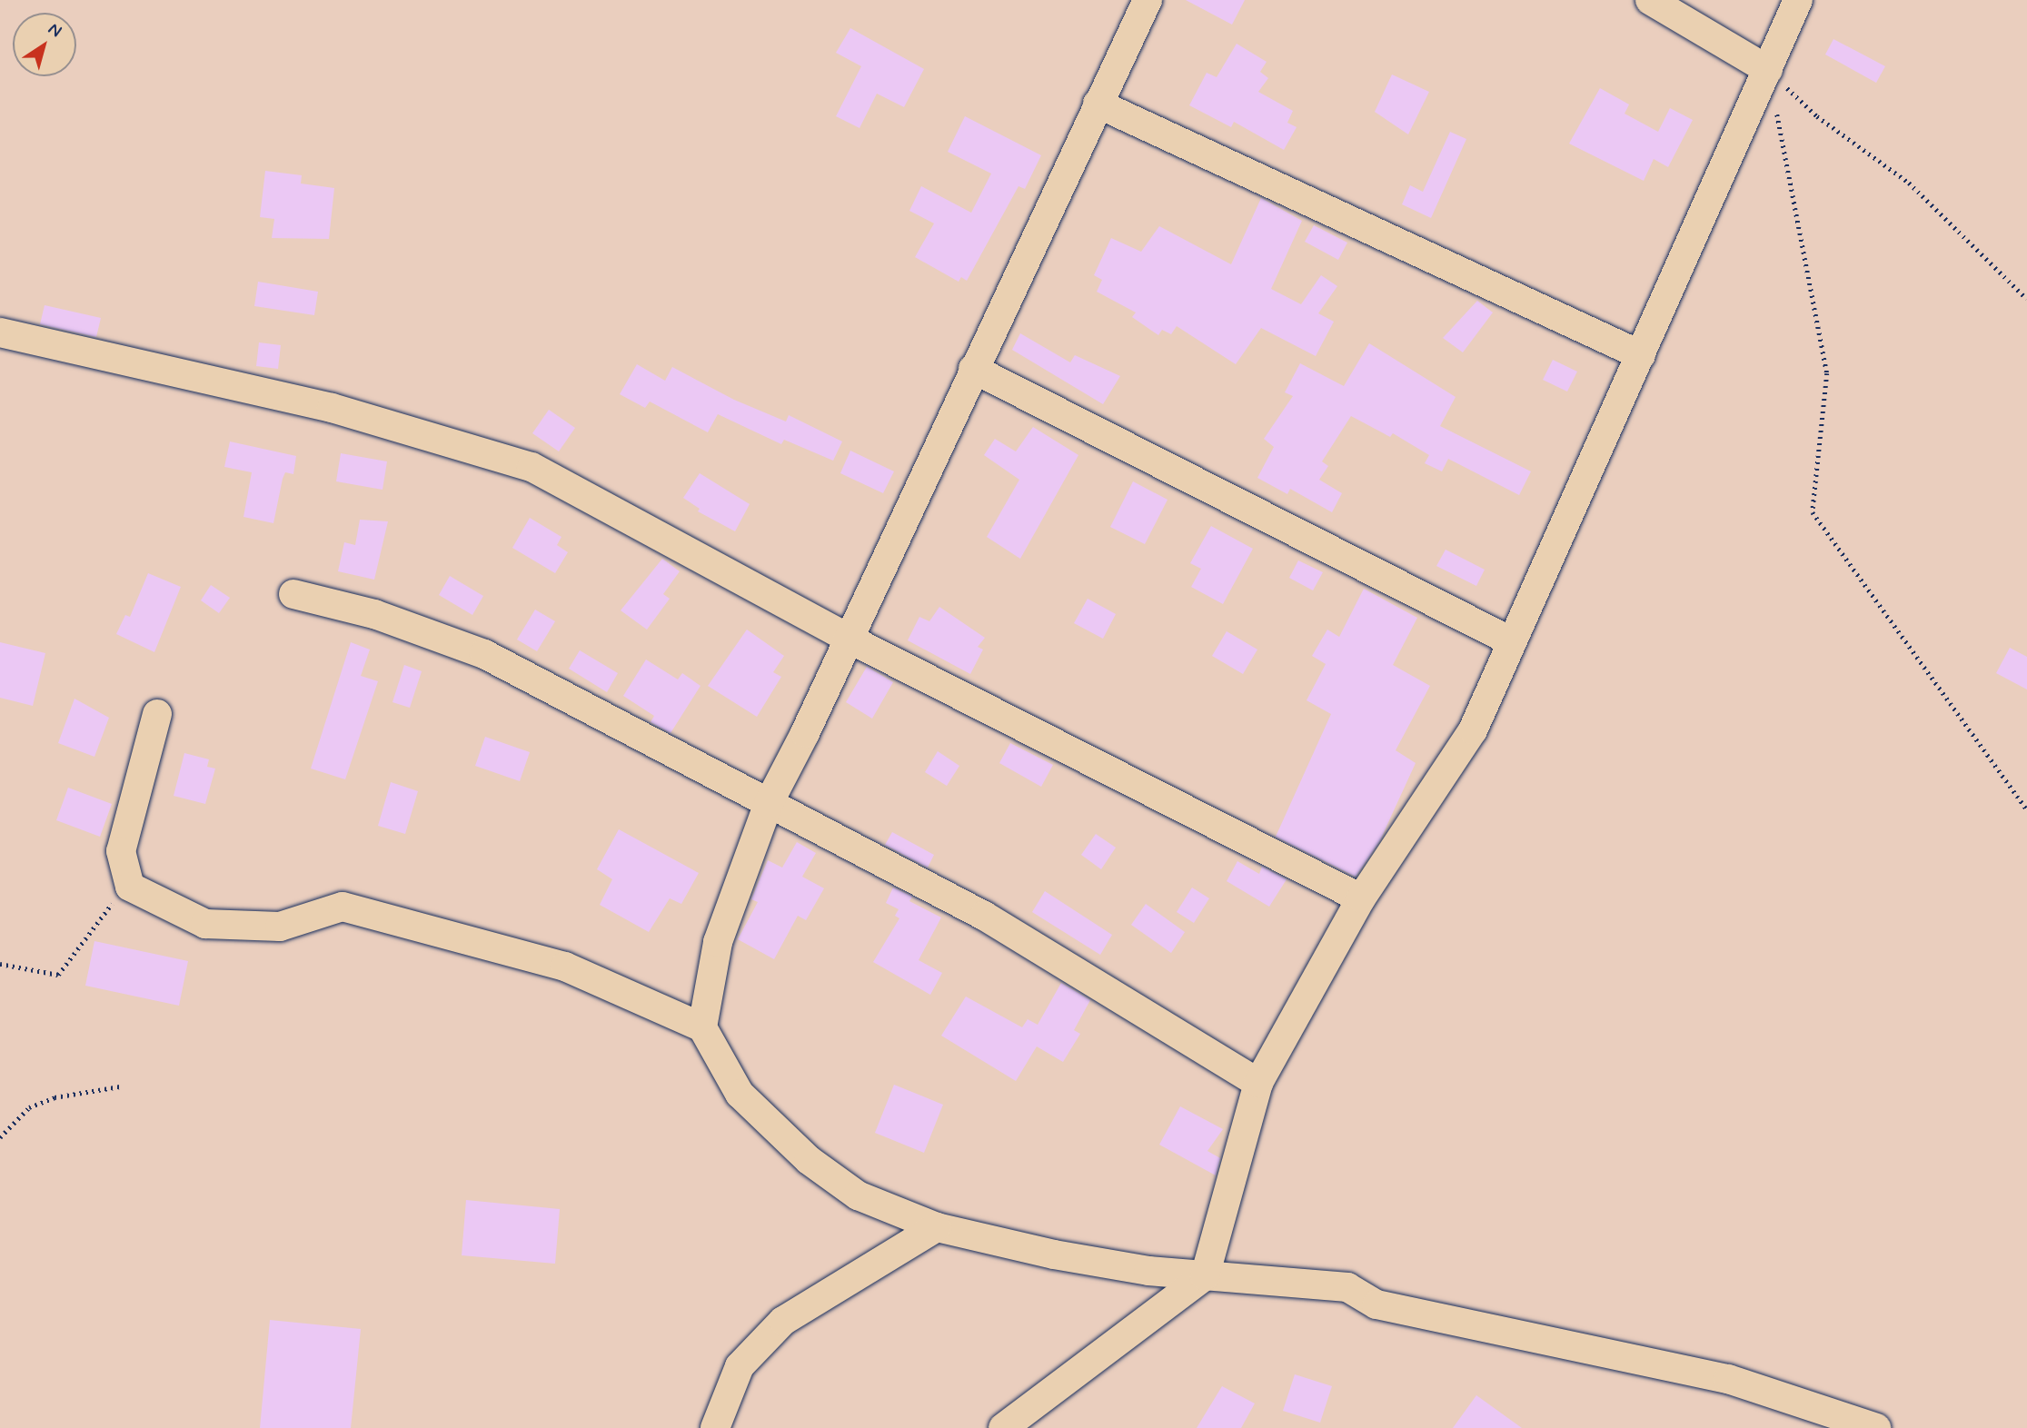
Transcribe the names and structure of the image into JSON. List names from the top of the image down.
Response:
{
  "north": "top right"
}
